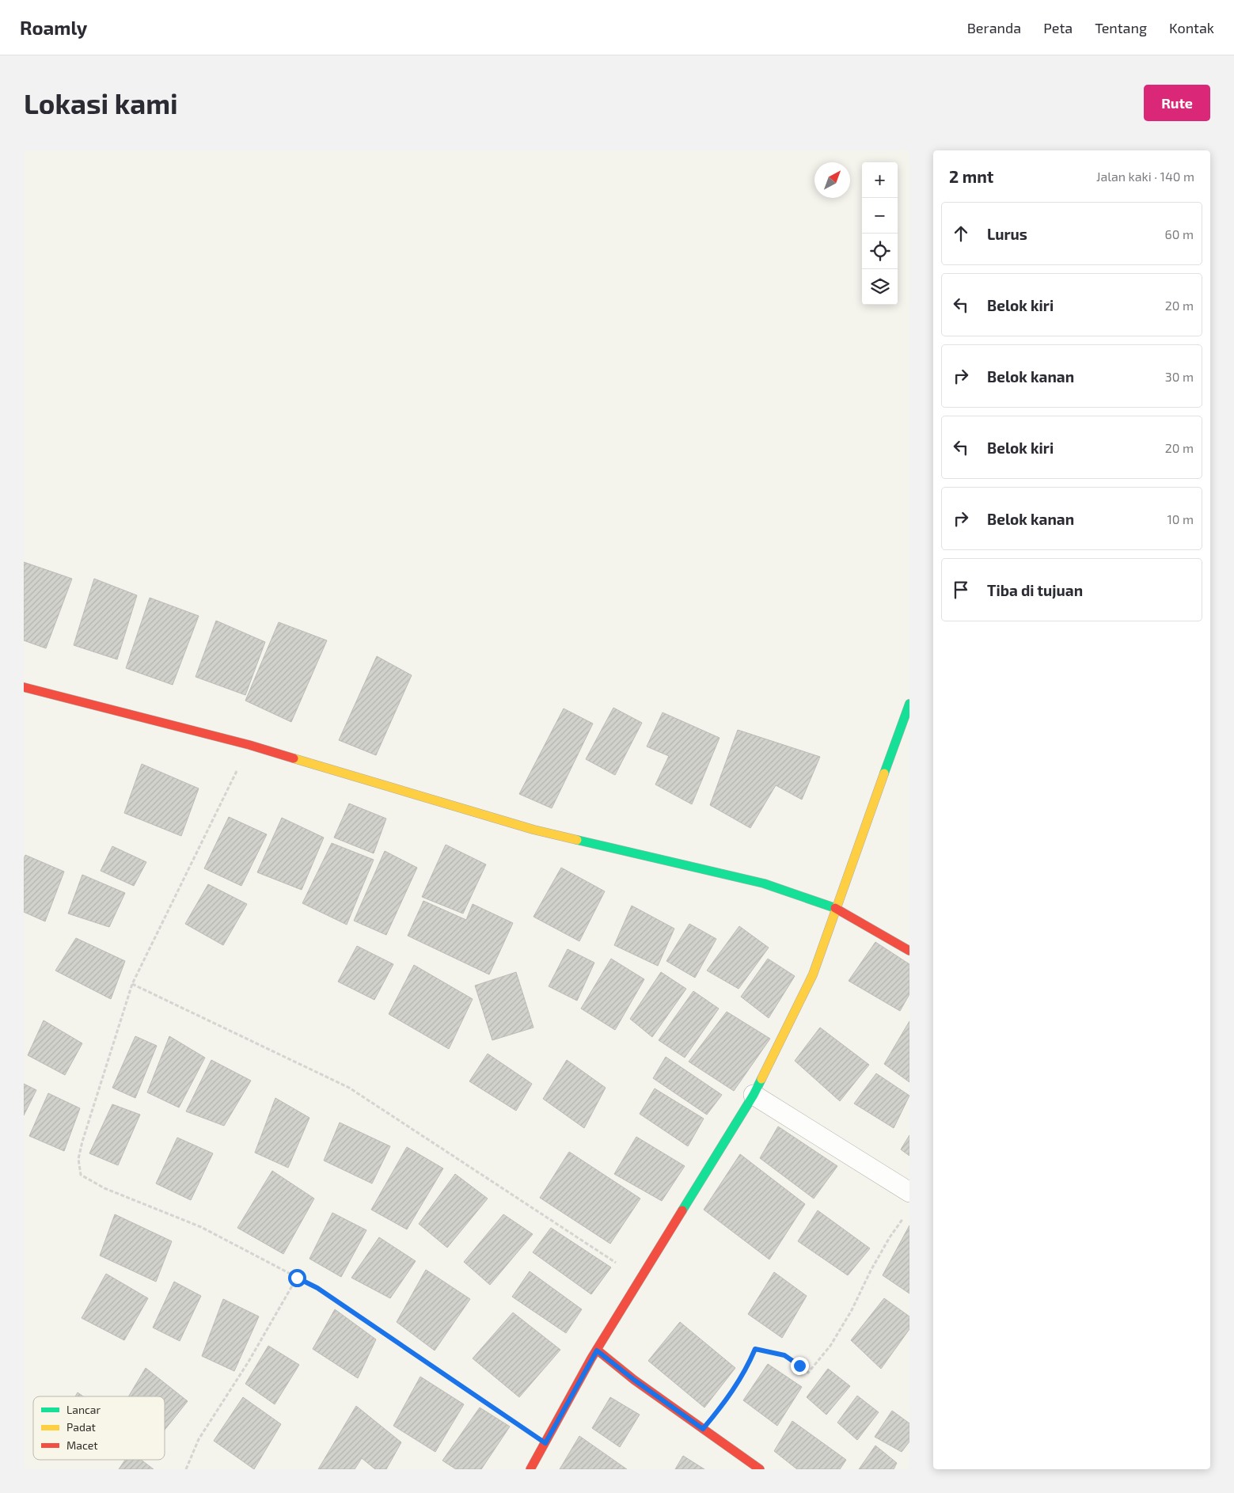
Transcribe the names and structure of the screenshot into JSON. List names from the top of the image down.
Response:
{
  "legend": ["Lancar", "Padat", "Macet"],
  "north": "top right",
  "page": {
    "header": "Roamly",
    "nav": [
      "Beranda",
      "Peta",
      "Tentang",
      "Kontak"
    ],
    "buttons": "Rute",
    "title": "Lokasi kami",
    "heading": ["2 mnt", "Jalan kaki · 140 m"],
    "map_buttons": ["+", "−"],
    "list": [
      ["Lurus", "60 m"],
      ["Belok kiri", "20 m"],
      ["Belok kanan", "30 m"],
      ["Belok kiri", "20 m"],
      ["Belok kanan", "10 m"],
      "Tiba di tujuan"
    ]
  }
}
